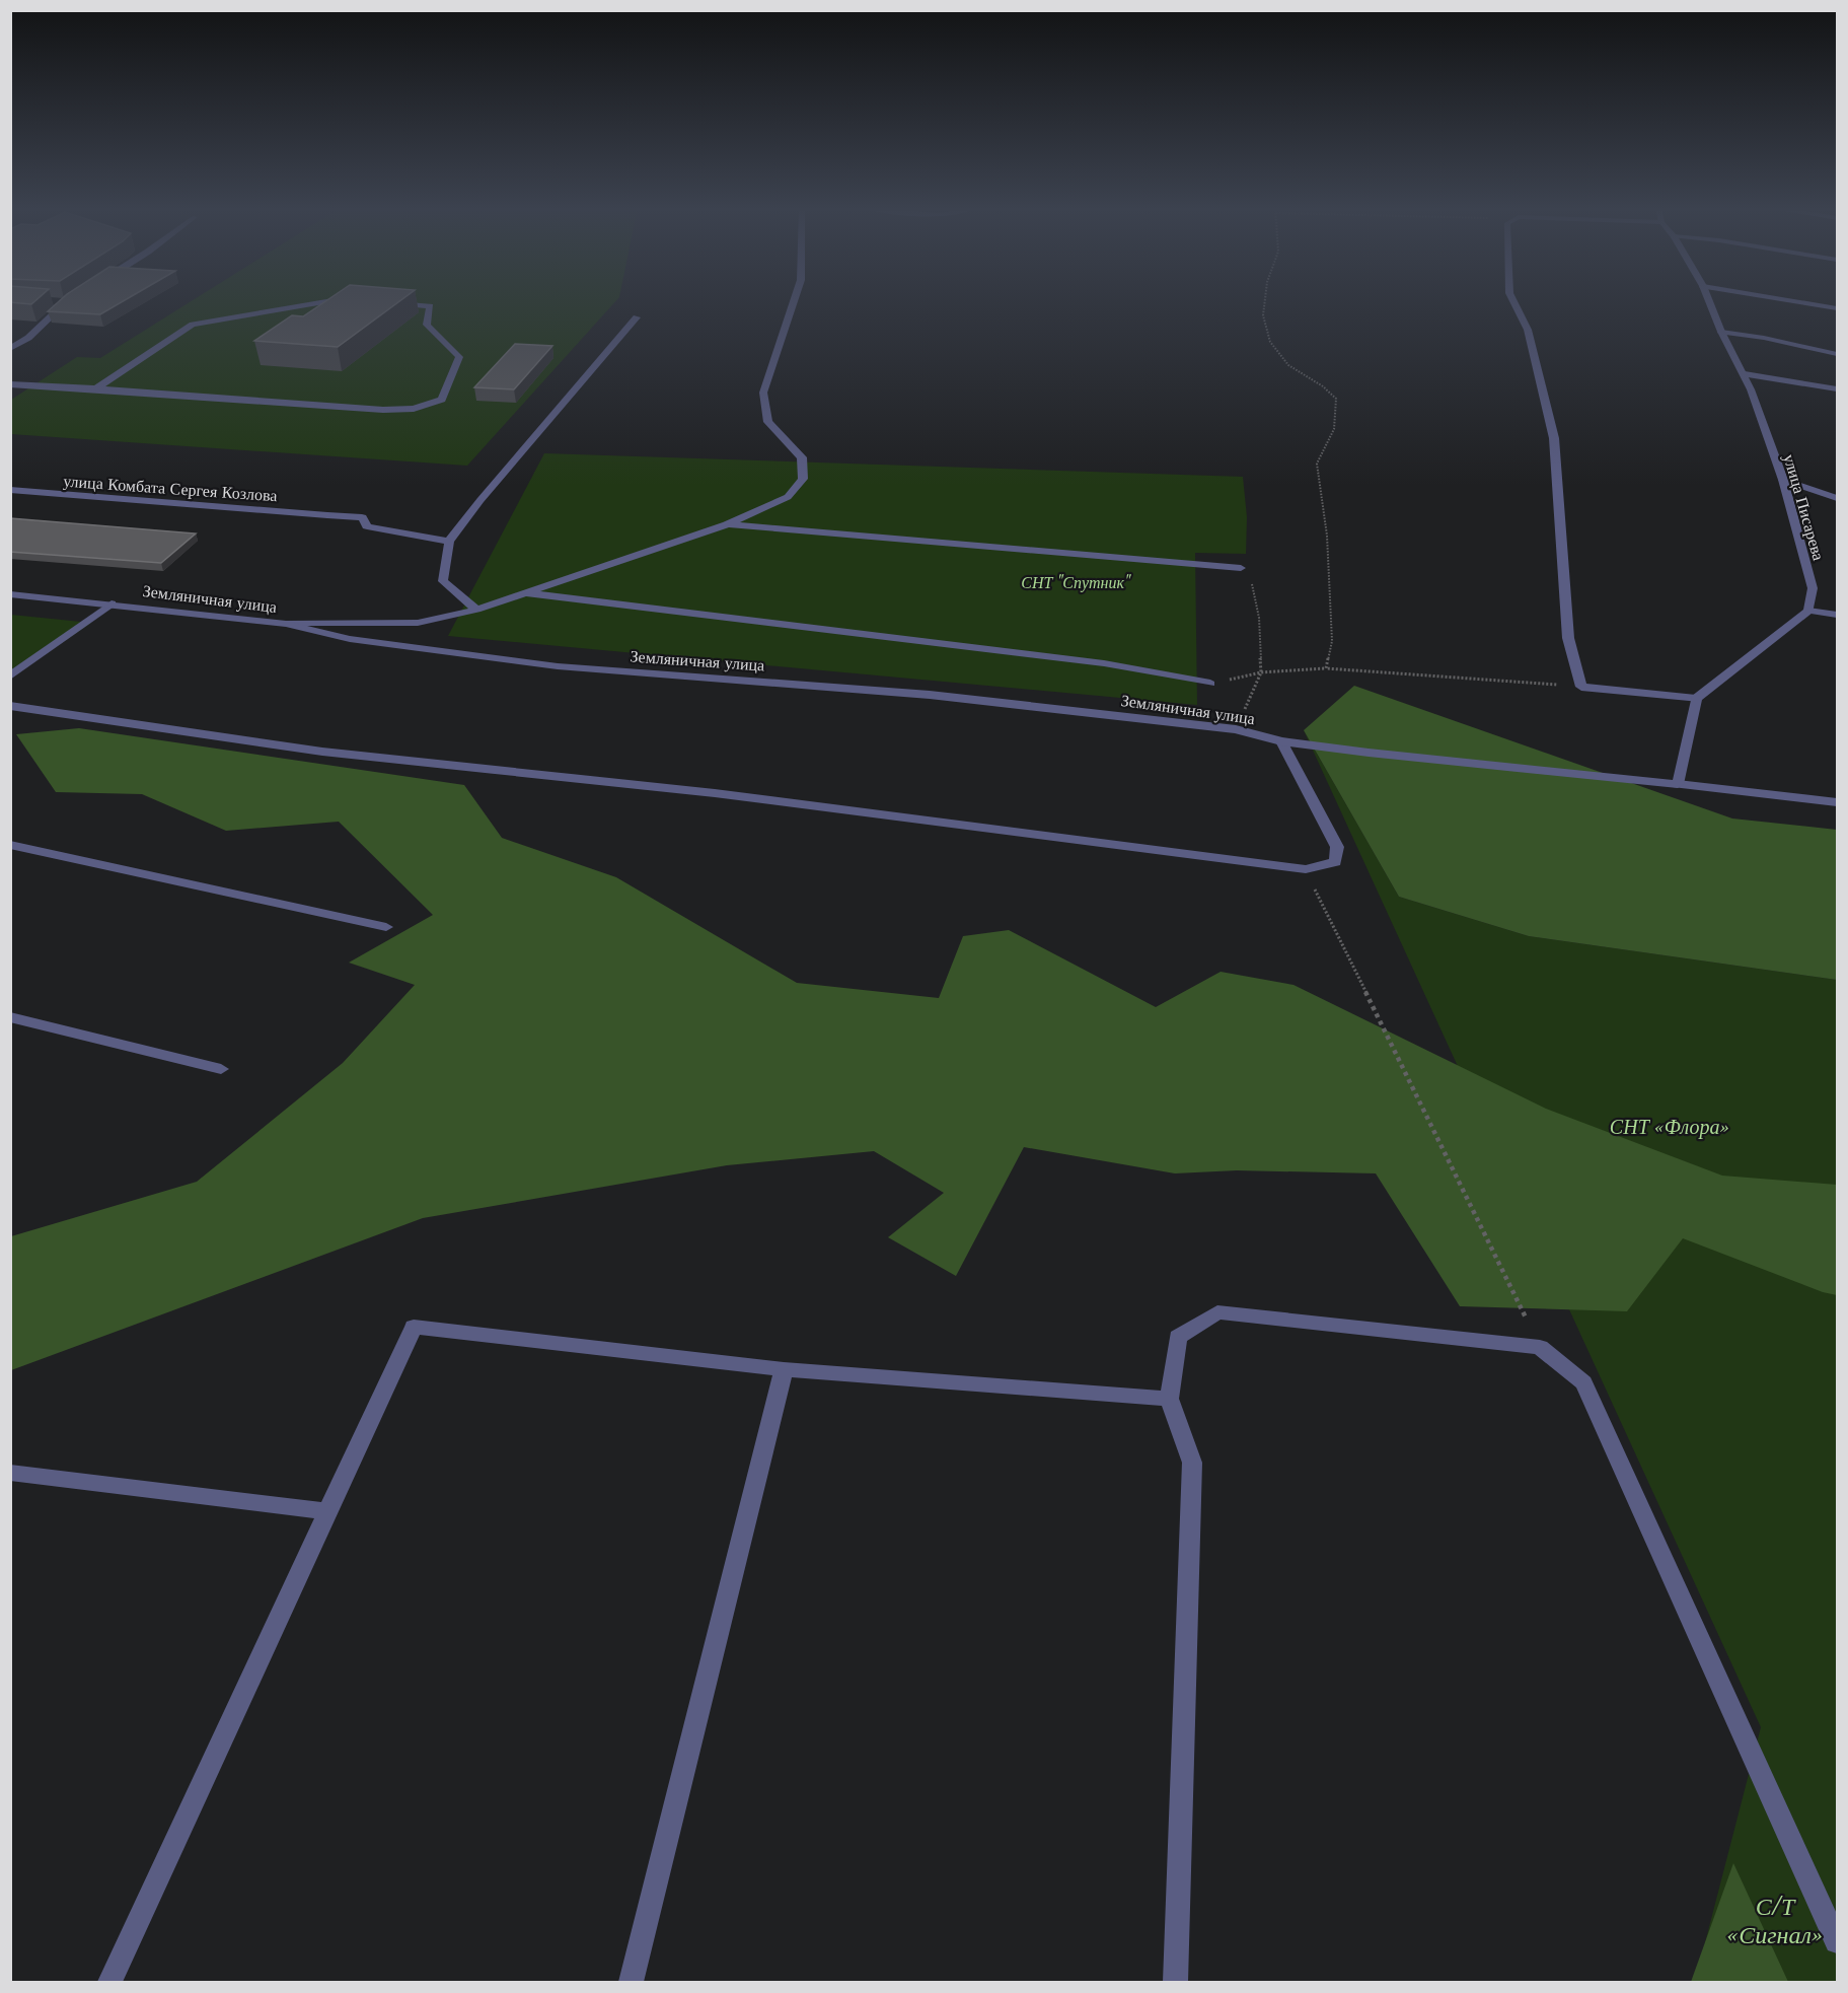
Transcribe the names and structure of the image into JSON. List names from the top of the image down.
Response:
{
  "streets": {
    "street": ["улица Комбата Сергея Козлова", "улица Писарева", "Земляничная улица"]
  },
  "parks": ["СНТ \"Спутник\"", "СНТ «Флора»", "С/Т «Сигнал»"]
}
